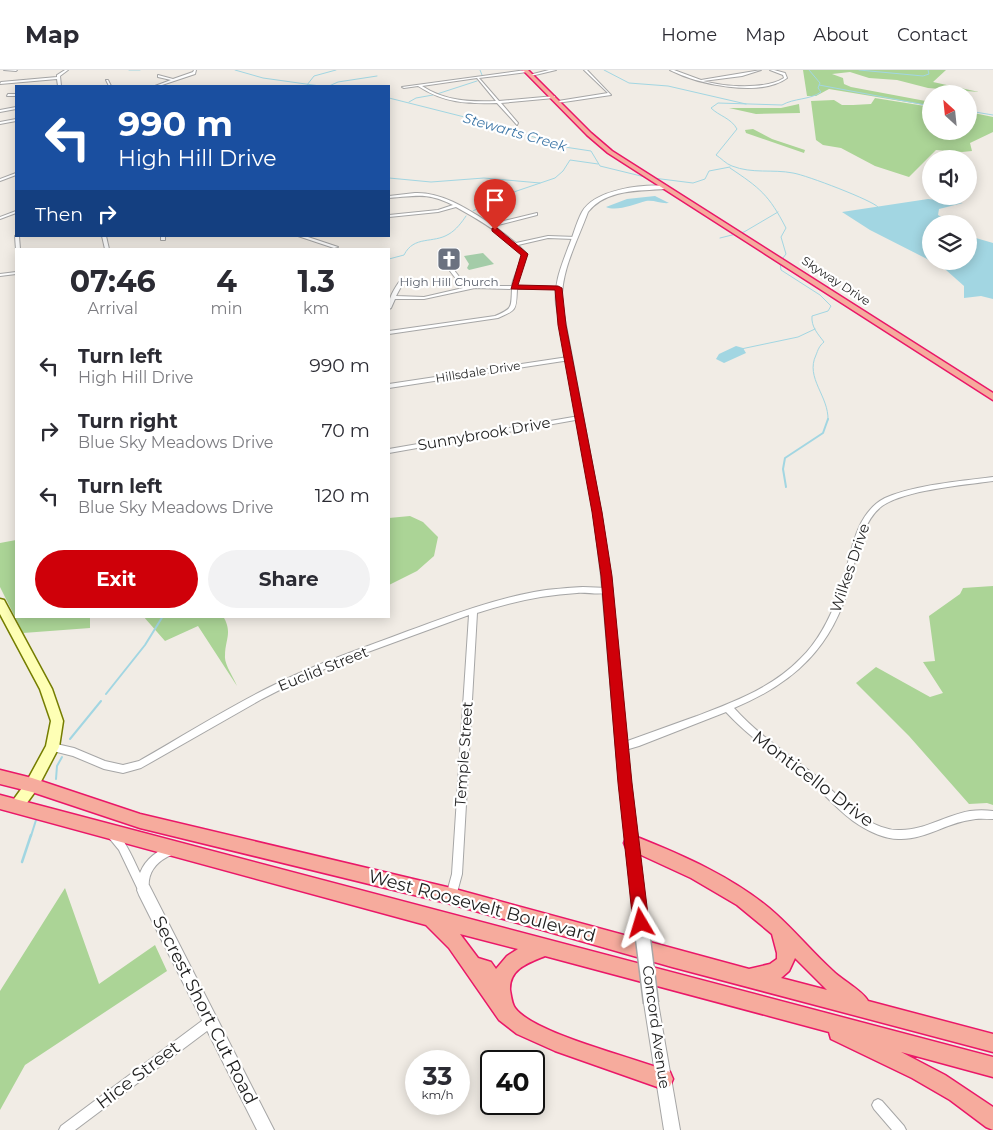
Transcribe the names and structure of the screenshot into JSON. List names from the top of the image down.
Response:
{
  "streets": {
    "highway": ["Skyway Drive", "West Roosevelt Boulevard"],
    "street": [
      "Hillsdale Drive",
      "Sunnybrook Drive",
      "Wilkes Drive",
      "Euclid Street",
      "Temple Street",
      "Monticello Drive",
      "Secrest Short Cut Road",
      "Concord Avenue",
      "Hice Street"
    ]
  },
  "crossings": [
    ["Skyway Drive", "Concord Avenue"],
    ["Hillsdale Drive", "Concord Avenue"],
    ["Sunnybrook Drive", "Concord Avenue"],
    ["Wilkes Drive", "Monticello Drive"],
    ["Wilkes Drive", "Concord Avenue"],
    ["Euclid Street", "Temple Street"],
    ["Euclid Street", "Concord Avenue"],
    ["Temple Street", "West Roosevelt Boulevard"],
    ["West Roosevelt Boulevard", "Secrest Short Cut Road"],
    ["Secrest Short Cut Road", "Hice Street"]
  ],
  "water": ["Stewarts Creek"],
  "places": {
    "church": ["High Hill Church"]
  },
  "north": "top left",
  "page": {
    "header": "Map",
    "nav": [
      "Home",
      "Map",
      "About",
      "Contact"
    ],
    "turn": ["990 m", "High Hill Drive"],
    "then": "Then",
    "eta": [
      "07:46",
      "Arrival",
      "4",
      "min",
      "1.3",
      "km"
    ],
    "list": [
      {
        "name": "Turn left",
        "note": "High Hill Drive",
        "value": "990 m"
      },
      {
        "name": "Turn right",
        "note": "Blue Sky Meadows Drive",
        "value": "70 m"
      },
      {
        "name": "Turn left",
        "note": "Blue Sky Meadows Drive",
        "value": "120 m"
      }
    ],
    "buttons": ["Exit", "Share"],
    "speed": "33 km/h",
    "limit": "40"
  }
}
